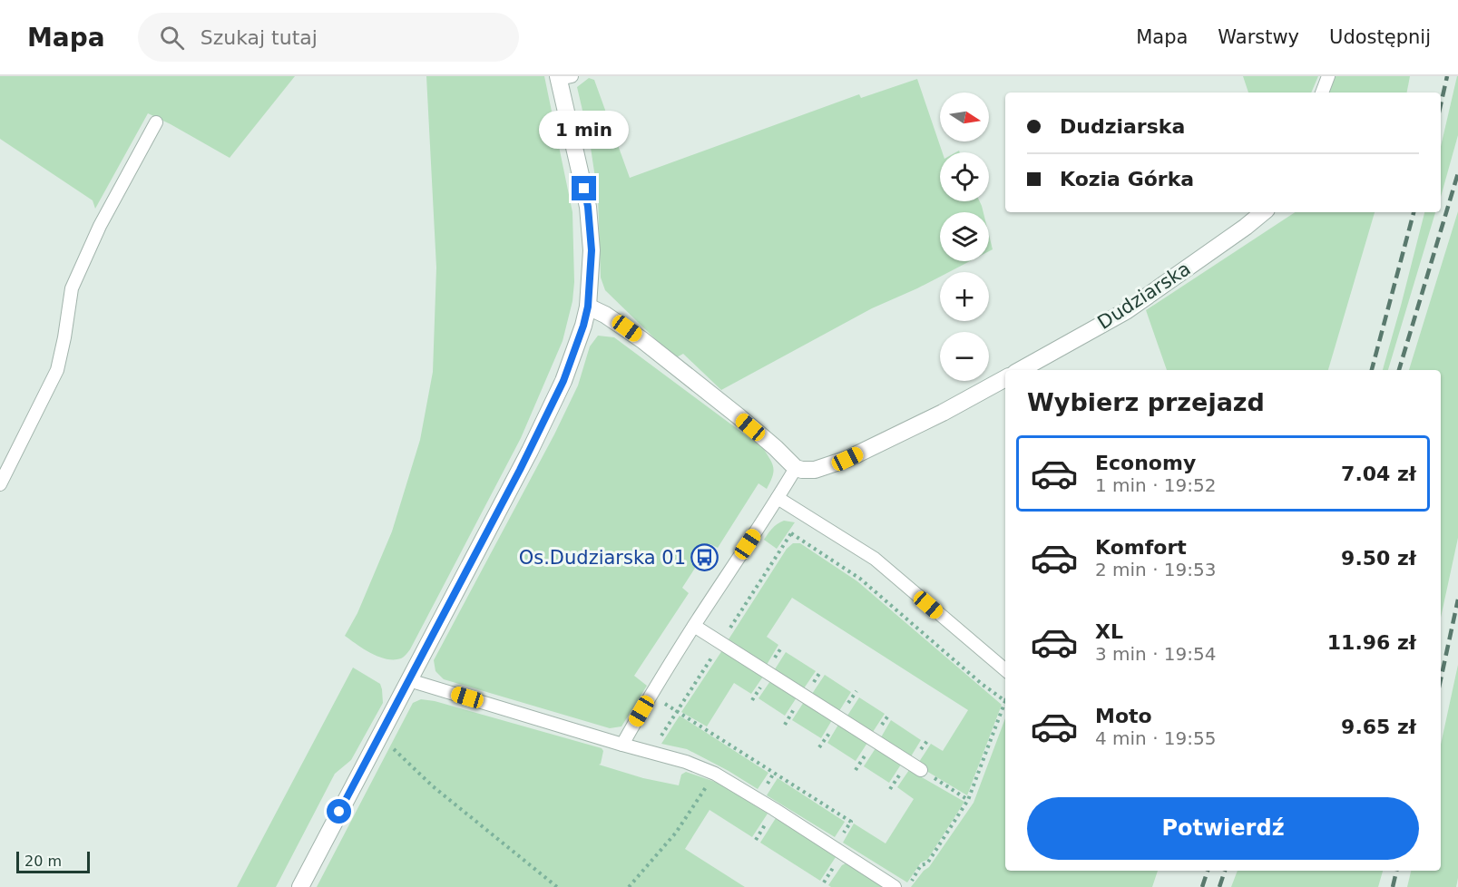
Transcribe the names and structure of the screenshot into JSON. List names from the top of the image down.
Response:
{
  "streets": {
    "street": ["Dudziarska"]
  },
  "places": {
    "bus stop": ["Os.Dudziarska 01"]
  },
  "scale_bar": "20 m",
  "north": "right",
  "page": {
    "header": "Mapa",
    "search": "Szukaj tutaj",
    "nav": ["Mapa", "Warstwy", "Udostępnij"],
    "map_buttons": ["+", "−"],
    "banner": ["Dudziarska", "Kozia Górka"],
    "bubble": "1 min",
    "heading": "Wybierz przejazd",
    "list": [
      {
        "name": "Economy",
        "note": "1 min · 19:52",
        "value": "7.04 zł"
      },
      {
        "name": "Komfort",
        "note": "2 min · 19:53",
        "value": "9.50 zł"
      },
      {
        "name": "XL",
        "note": "3 min · 19:54",
        "value": "11.96 zł"
      },
      {
        "name": "Moto",
        "note": "4 min · 19:55",
        "value": "9.65 zł"
      }
    ],
    "buttons": "Potwierdź",
    "scale": "20 m"
  }
}
